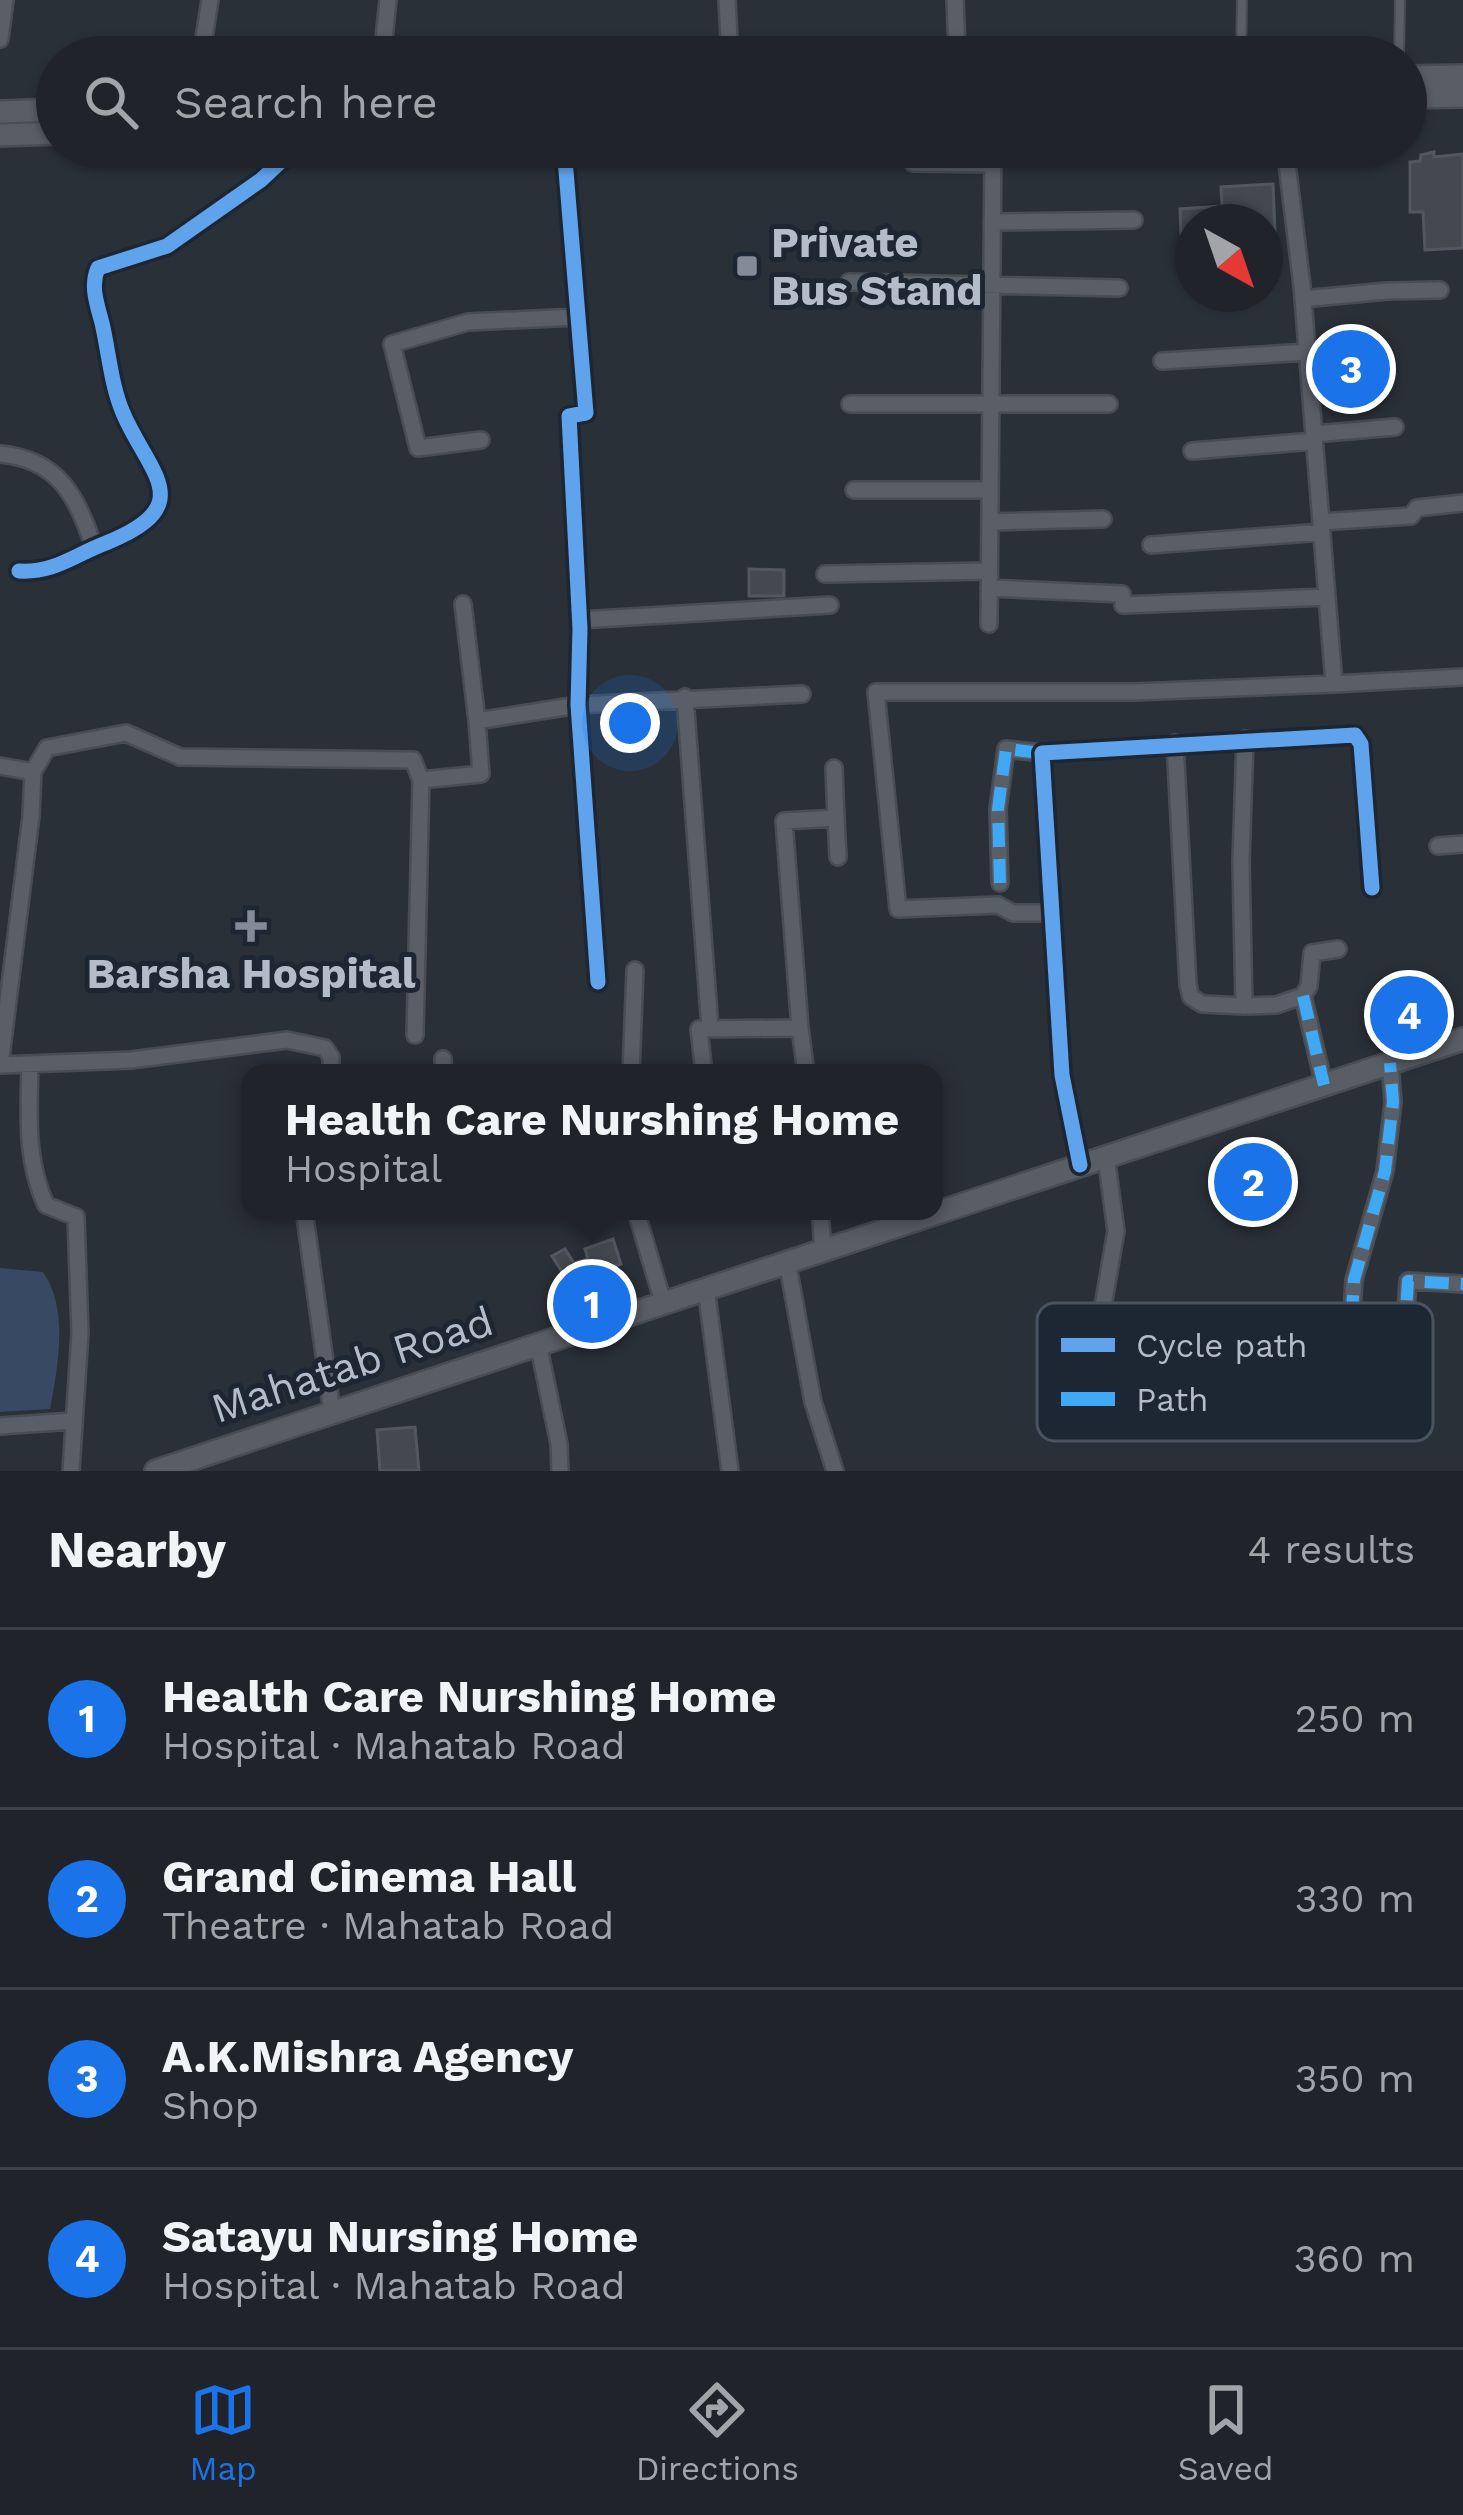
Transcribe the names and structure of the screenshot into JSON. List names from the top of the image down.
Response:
{
  "streets": {
    "main road": ["Mahatab Road"]
  },
  "places": {
    "transit": ["Private Bus Stand"],
    "health": ["Barsha Hospital"]
  },
  "legend": ["Cycle path", "Path"],
  "north": "bottom right",
  "page": {
    "search": "Search here",
    "pins": [
      "3",
      "4",
      "2",
      "1"
    ],
    "popup": ["Health Care Nurshing Home", "Hospital"],
    "heading": ["Nearby", "4 results"],
    "list": [
      {
        "mark": "1",
        "name": "Health Care Nurshing Home",
        "note": "Hospital · Mahatab Road",
        "value": "250 m"
      },
      {
        "mark": "2",
        "name": "Grand Cinema Hall",
        "note": "Theatre · Mahatab Road",
        "value": "330 m"
      },
      {
        "mark": "3",
        "name": "A.K.Mishra Agency",
        "note": "Shop",
        "value": "350 m"
      },
      {
        "mark": "4",
        "name": "Satayu Nursing Home",
        "note": "Hospital · Mahatab Road",
        "value": "360 m"
      }
    ],
    "nav": ["Map", "Directions", "Saved"]
  }
}
